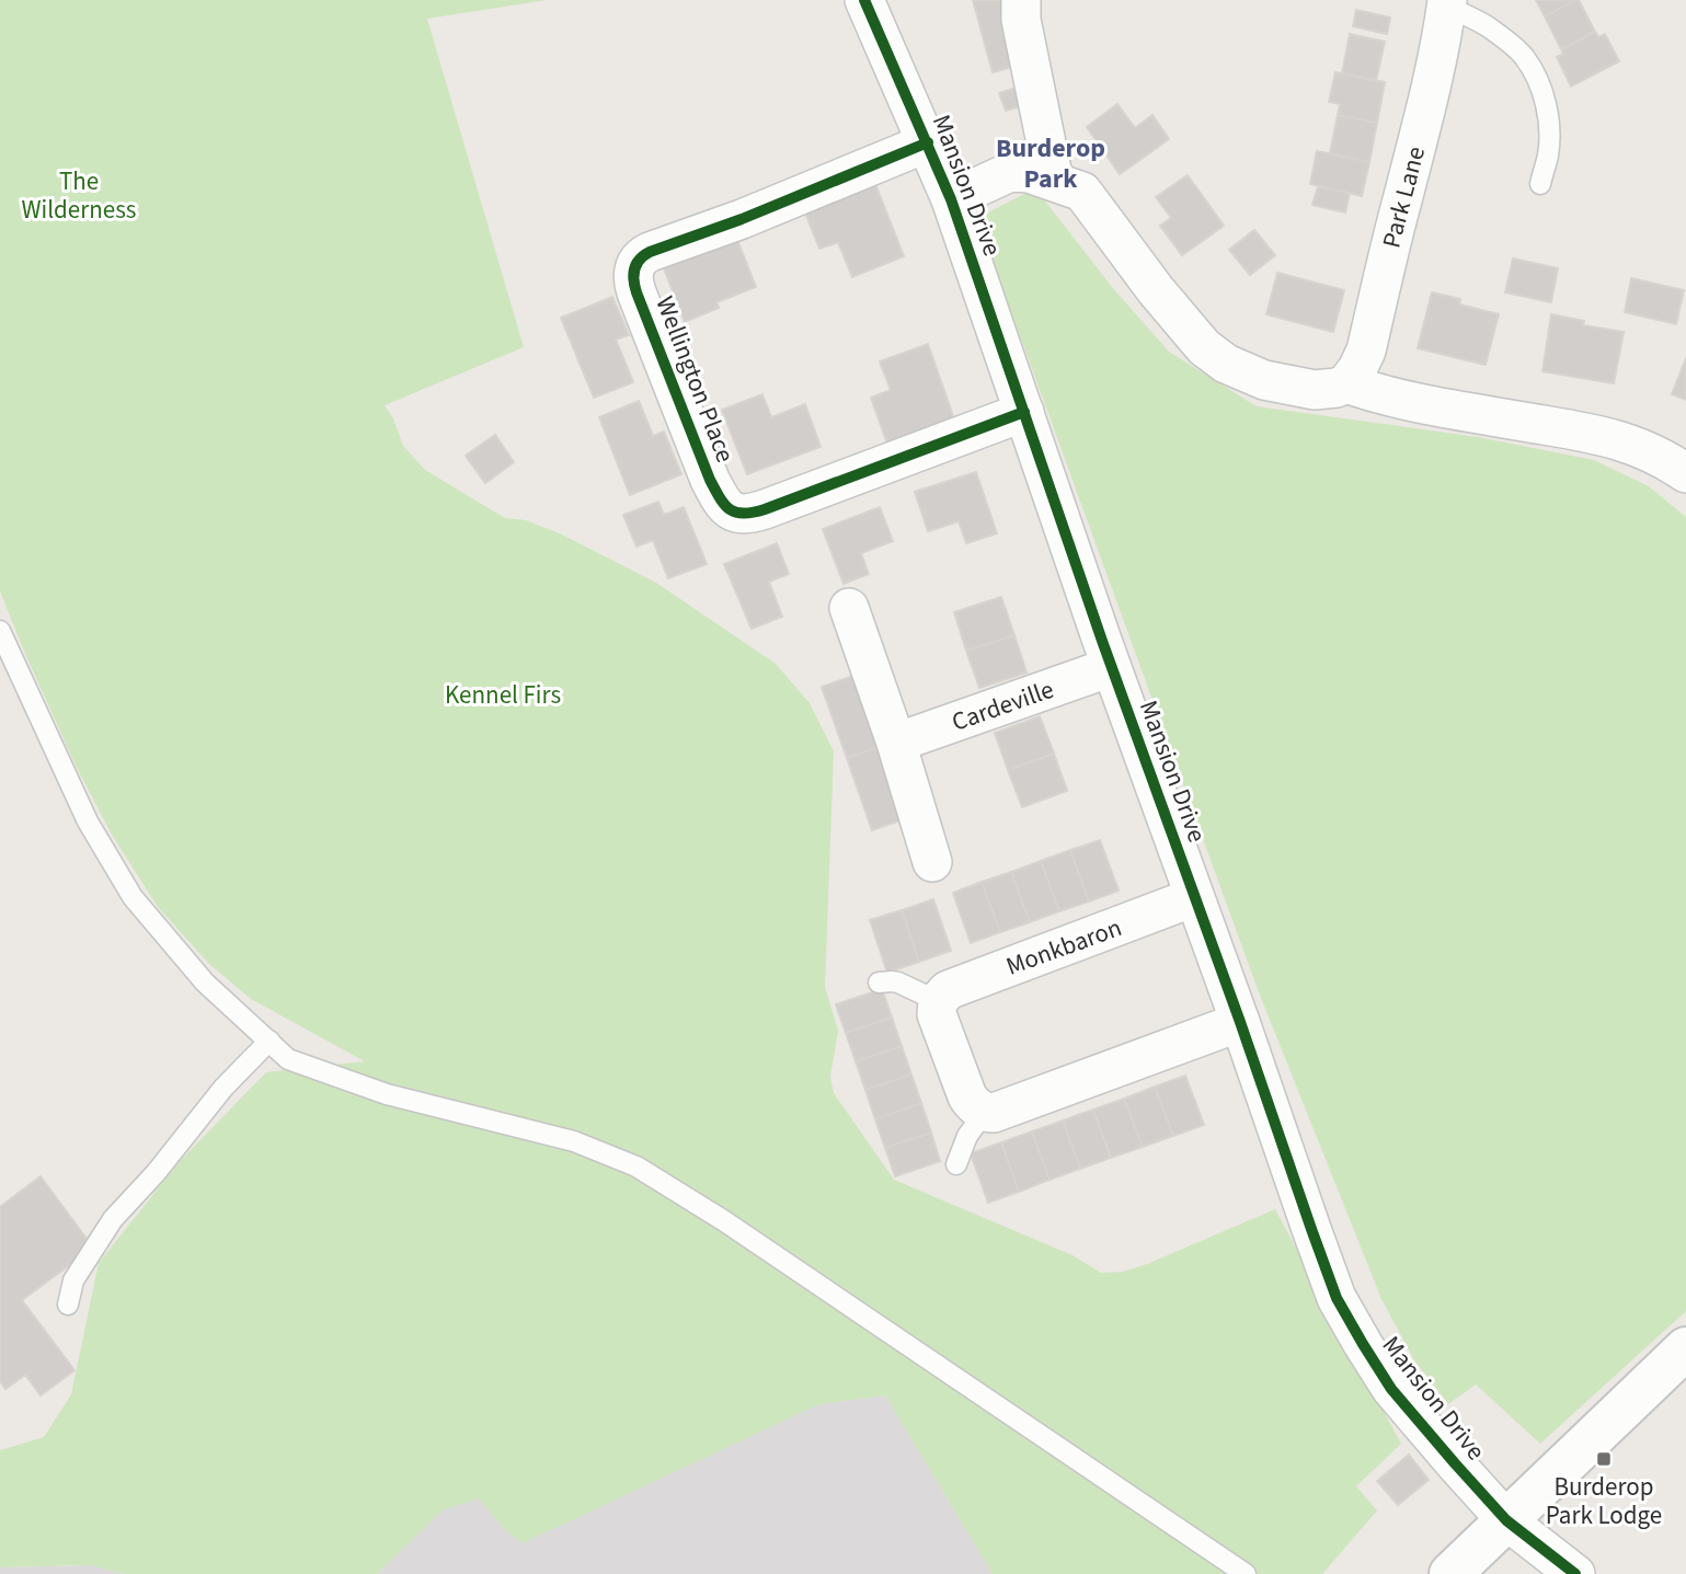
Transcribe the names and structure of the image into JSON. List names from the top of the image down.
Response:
{
  "streets": {
    "street": [
      "Mansion Drive",
      "Park Lane",
      "Wellington Place",
      "Cardeville",
      "Monkbaron"
    ]
  },
  "crossings": [
    ["Mansion Drive", "Wellington Place"],
    ["Mansion Drive", "Cardeville"],
    ["Mansion Drive", "Monkbaron"]
  ],
  "districts": ["Burderop Park"],
  "parks": ["The Wilderness", "Kennel Firs"],
  "places": {
    "transit": ["Burderop Park Lodge"]
  }
}
